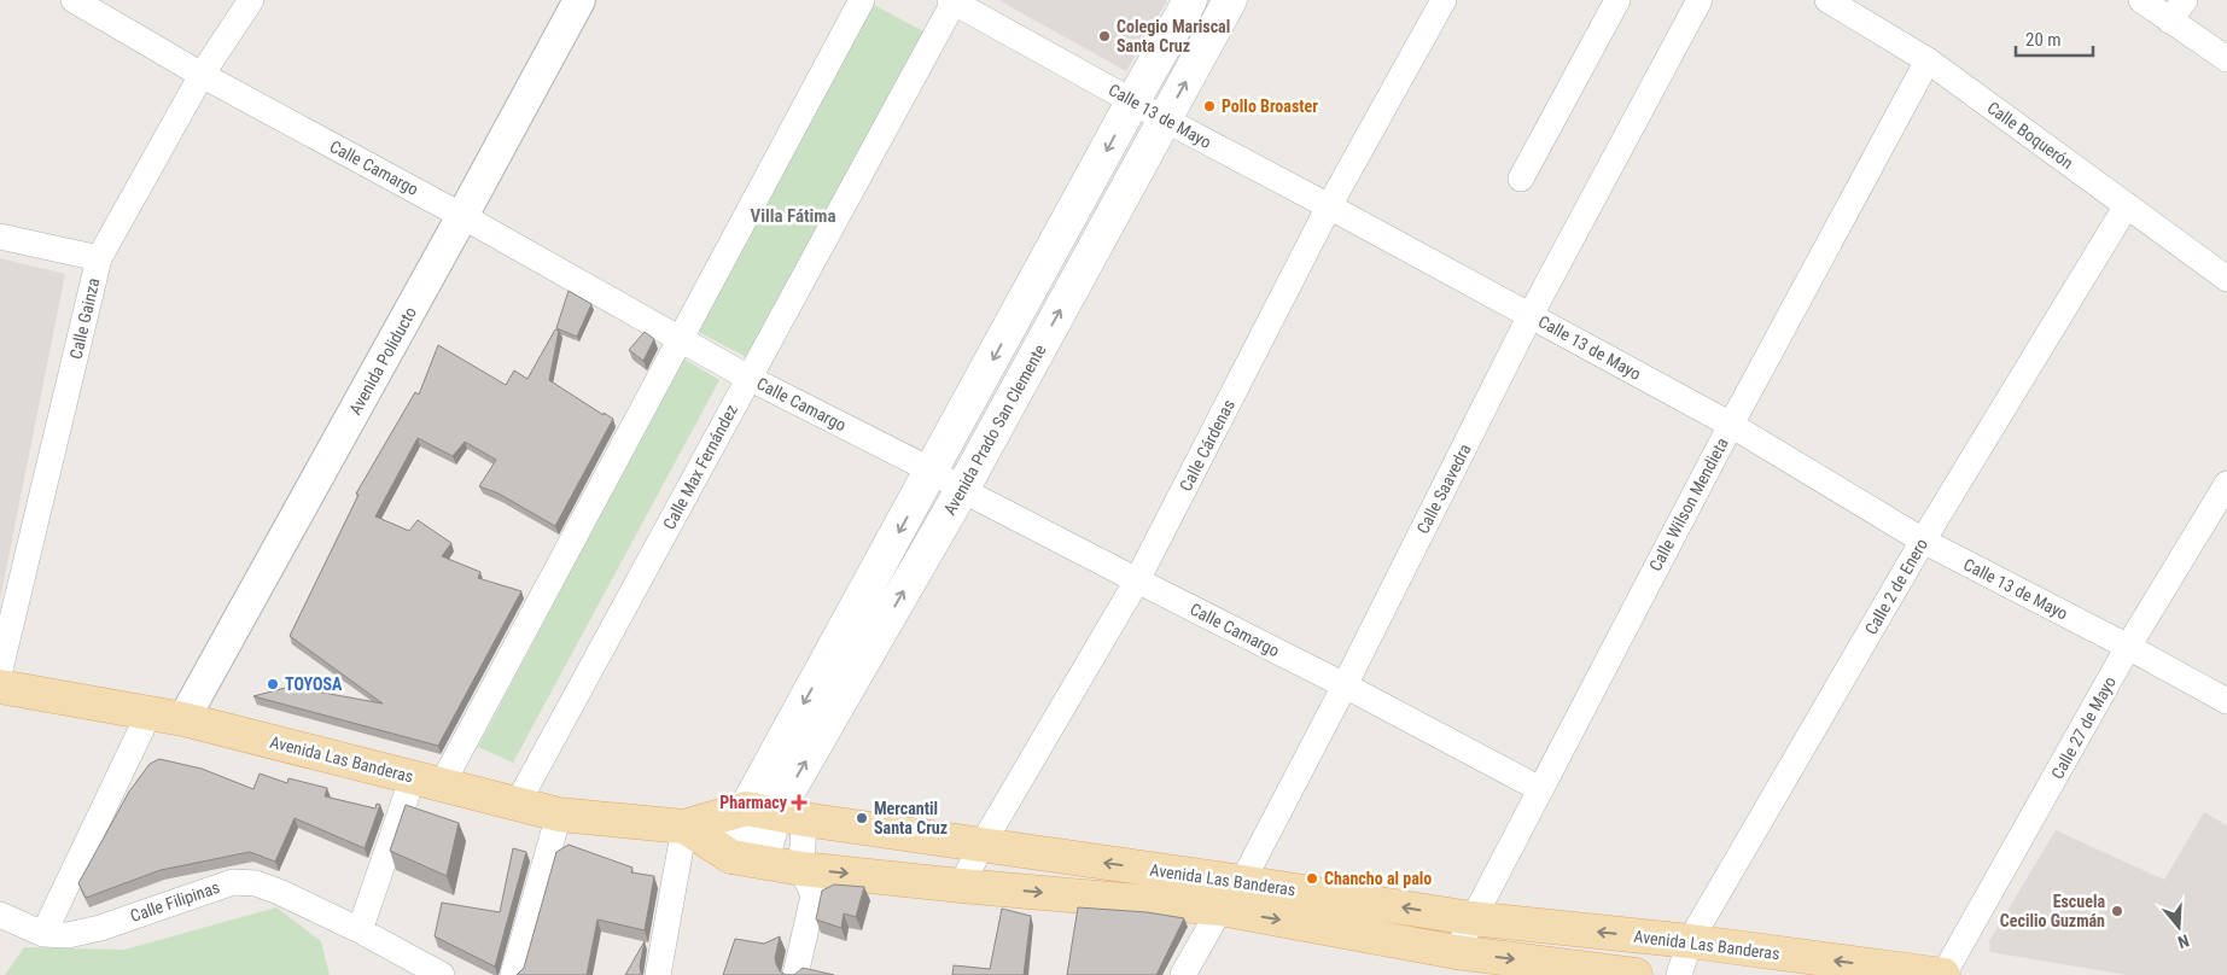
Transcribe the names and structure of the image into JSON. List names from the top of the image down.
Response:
{
  "streets": {
    "main road": ["Avenida Prado San Clemente", "Avenida Las Banderas"],
    "street": [
      "Calle 13 de Mayo",
      "Calle Boquerón",
      "Calle Camargo",
      "Calle Gainza",
      "Avenida Poliducto",
      "Calle Cárdenas",
      "Calle Max Fernández",
      "Calle Saavedra",
      "Calle Wilson Mendieta",
      "Calle 2 de Enero",
      "Calle 27 de Mayo",
      "Calle Filipinas"
    ]
  },
  "crossings": [
    ["Calle 13 de Mayo", "Avenida Prado San Clemente"],
    ["Calle 13 de Mayo", "Calle Cárdenas"],
    ["Calle 13 de Mayo", "Calle Max Fernández"],
    ["Calle 13 de Mayo", "Calle Saavedra"],
    ["Calle 13 de Mayo", "Calle Wilson Mendieta"],
    ["Calle 13 de Mayo", "Calle 2 de Enero"],
    ["Calle 13 de Mayo", "Calle 27 de Mayo"],
    ["Calle Boquerón", "Calle Wilson Mendieta"],
    ["Calle Boquerón", "Calle 2 de Enero"],
    ["Calle Camargo", "Calle Gainza"],
    ["Calle Camargo", "Avenida Poliducto"],
    ["Calle Camargo", "Avenida Prado San Clemente"],
    ["Calle Camargo", "Calle Cárdenas"],
    ["Calle Camargo", "Calle Max Fernández"],
    ["Calle Camargo", "Calle Saavedra"],
    ["Calle Camargo", "Calle Wilson Mendieta"],
    ["Avenida Poliducto", "Avenida Las Banderas"],
    ["Avenida Prado San Clemente", "Avenida Las Banderas"],
    ["Calle Cárdenas", "Avenida Las Banderas"],
    ["Calle Max Fernández", "Avenida Las Banderas"],
    ["Calle Saavedra", "Avenida Las Banderas"],
    ["Calle Wilson Mendieta", "Avenida Las Banderas"],
    ["Calle 2 de Enero", "Avenida Las Banderas"],
    ["Calle 27 de Mayo", "Avenida Las Banderas"]
  ],
  "districts": ["Villa Fátima"],
  "places": {
    "other": [
      "Colegio Mariscal Santa Cruz",
      "Pollo Broaster",
      "TOYOSA",
      "Mercantil Santa Cruz",
      "Chancho al palo",
      "Escuela Cecilio Guzmán"
    ],
    "health": ["Pharmacy"]
  },
  "scale_bar": "20 m",
  "north": "bottom"
}
